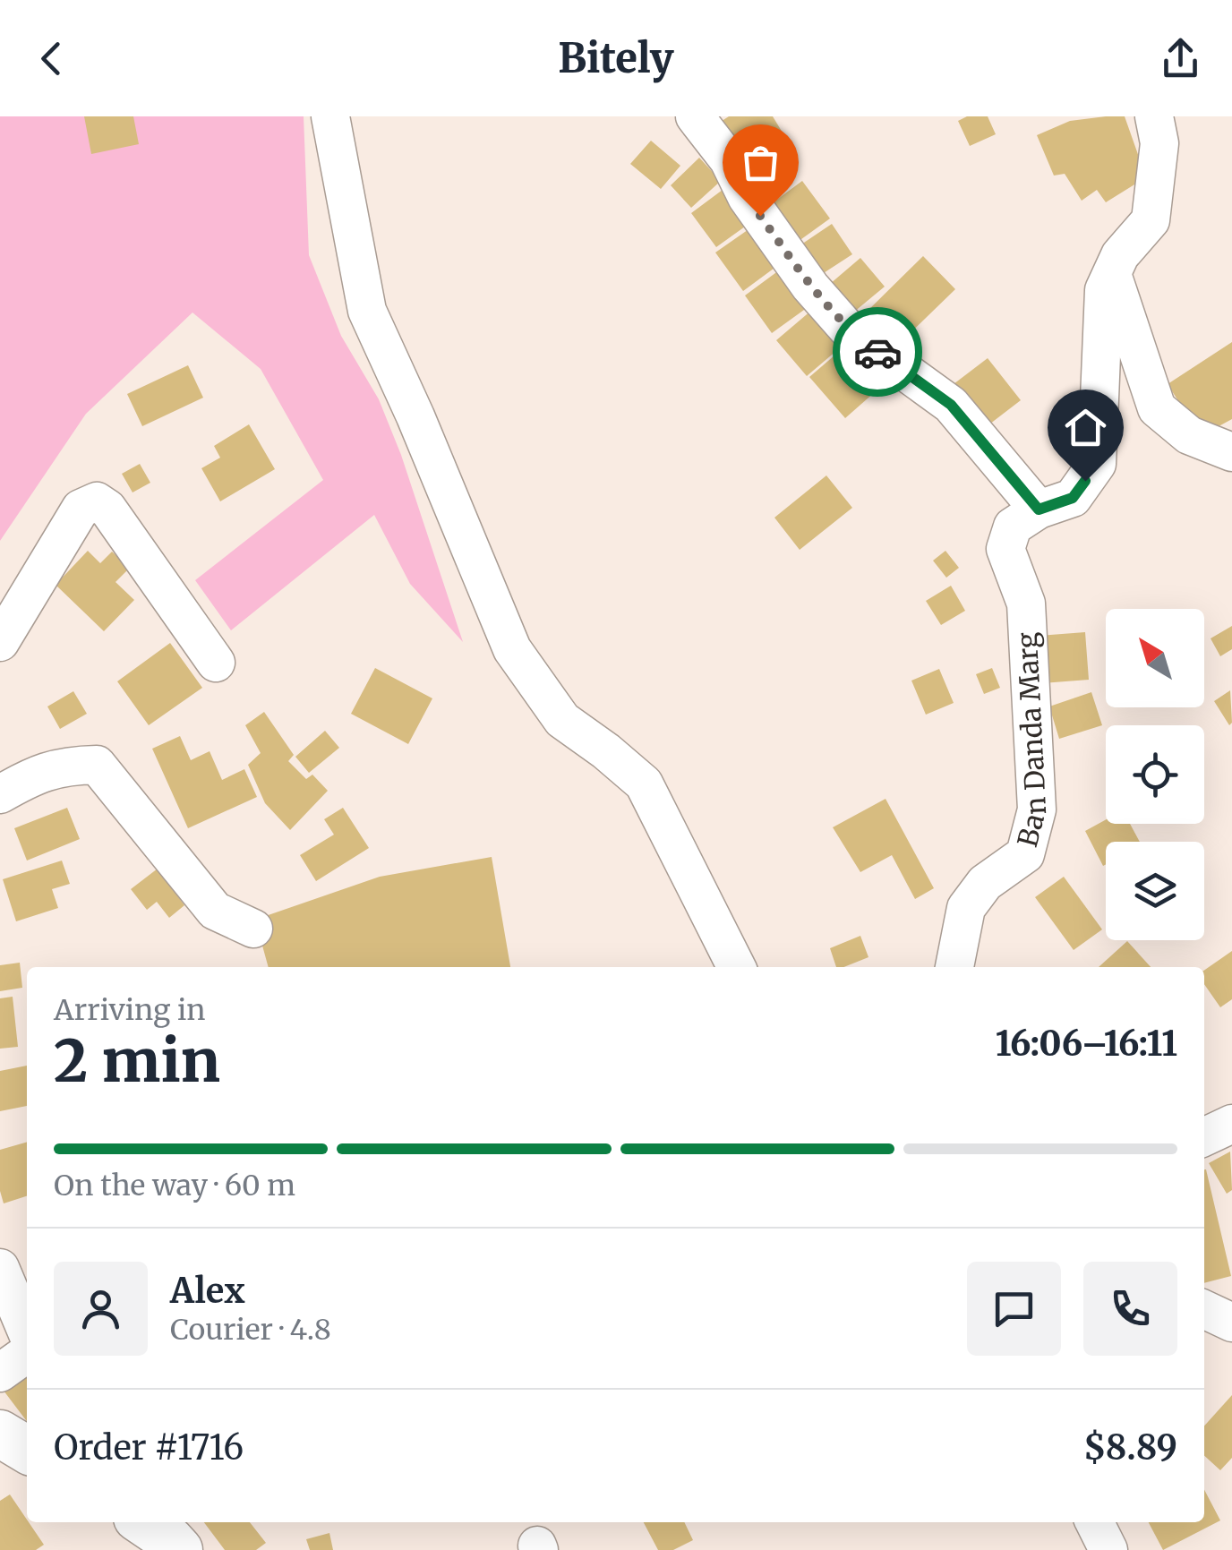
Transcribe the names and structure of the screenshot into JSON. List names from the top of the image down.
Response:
{
  "streets": {
    "street": ["Ban Danda Marg"]
  },
  "north": "top left",
  "page": {
    "header": "Bitely",
    "heading": ["2 min", "Arriving in", "16:06–16:11"],
    "panel": [
      "Alex",
      "Courier · 4.8",
      "Order #1716",
      "$8.89"
    ],
    "bar": "On the way · 60 m"
  }
}
